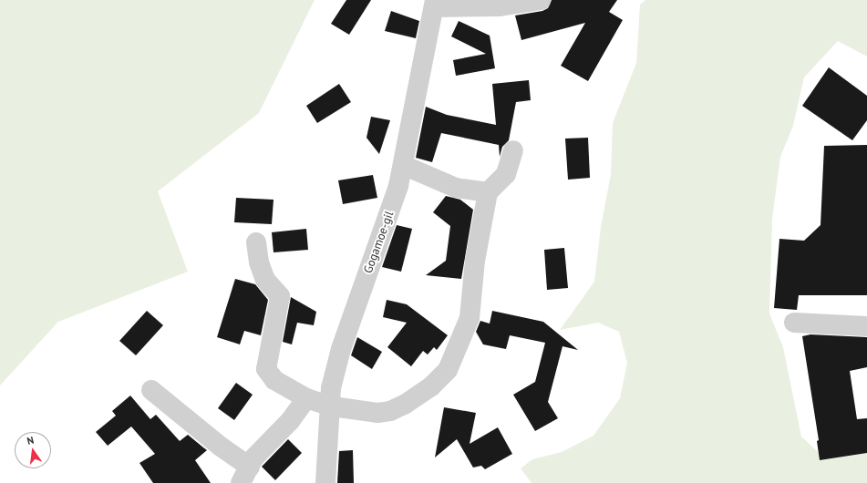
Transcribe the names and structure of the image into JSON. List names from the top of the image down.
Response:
{
  "streets": {
    "street": ["Gogamoe-gil"]
  },
  "north": "top"
}
